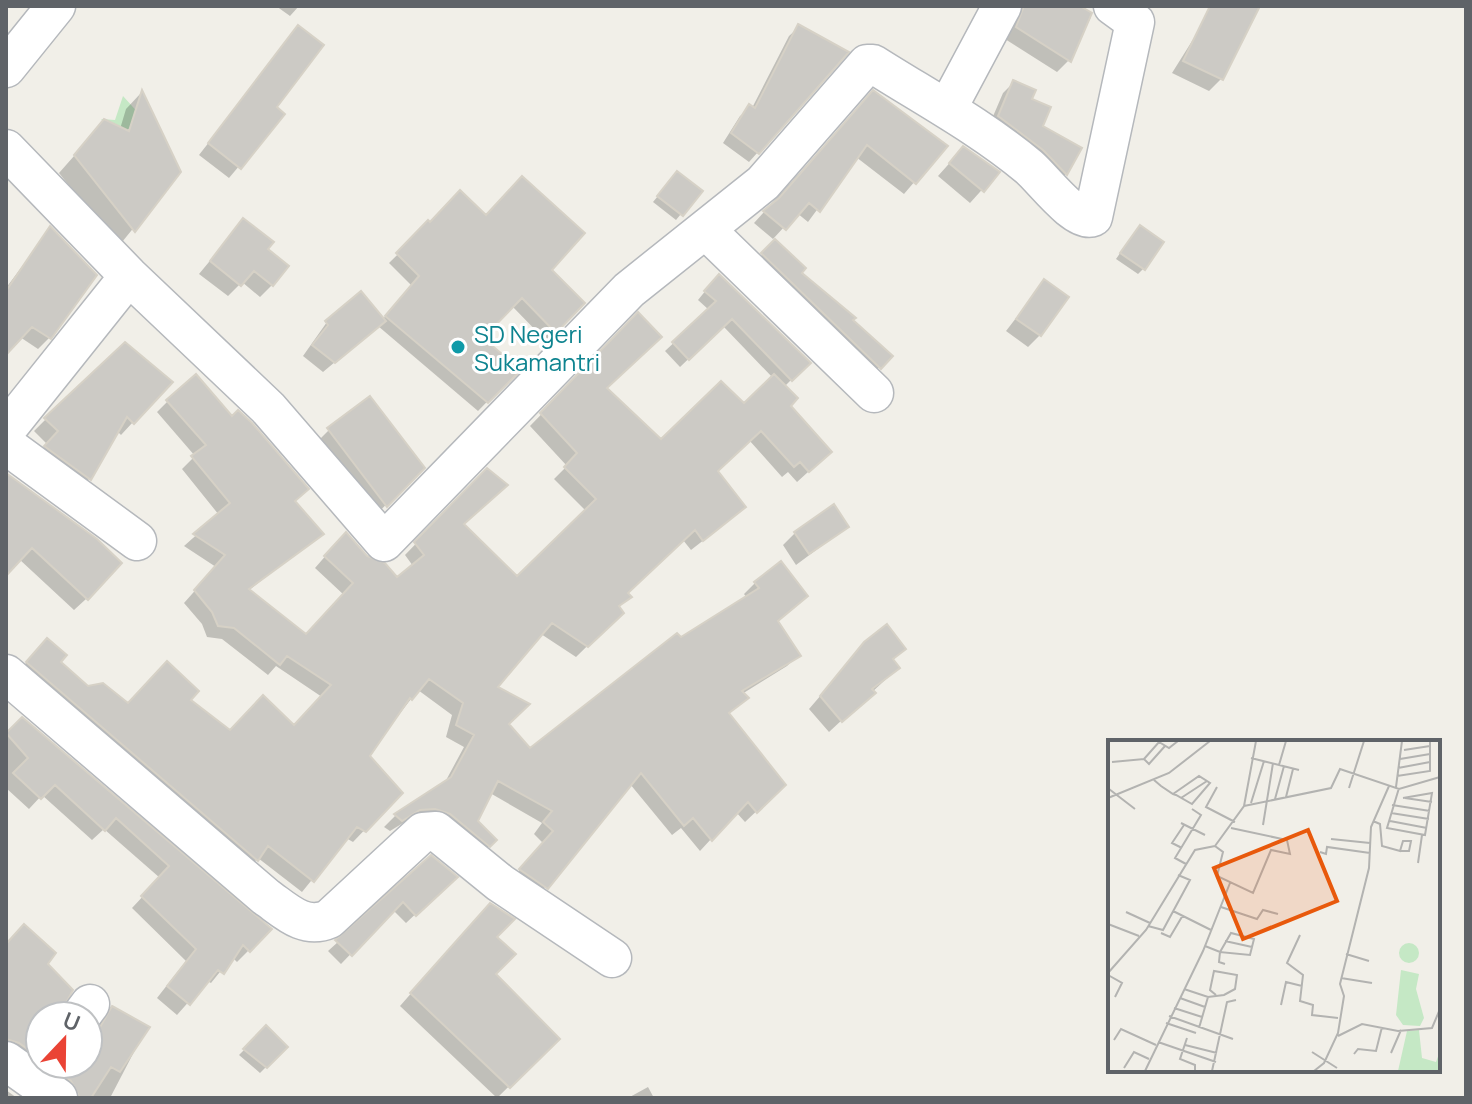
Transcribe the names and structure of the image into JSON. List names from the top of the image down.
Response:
{
  "places": ["SD Negeri Sukamantri"],
  "north": "top"
}
